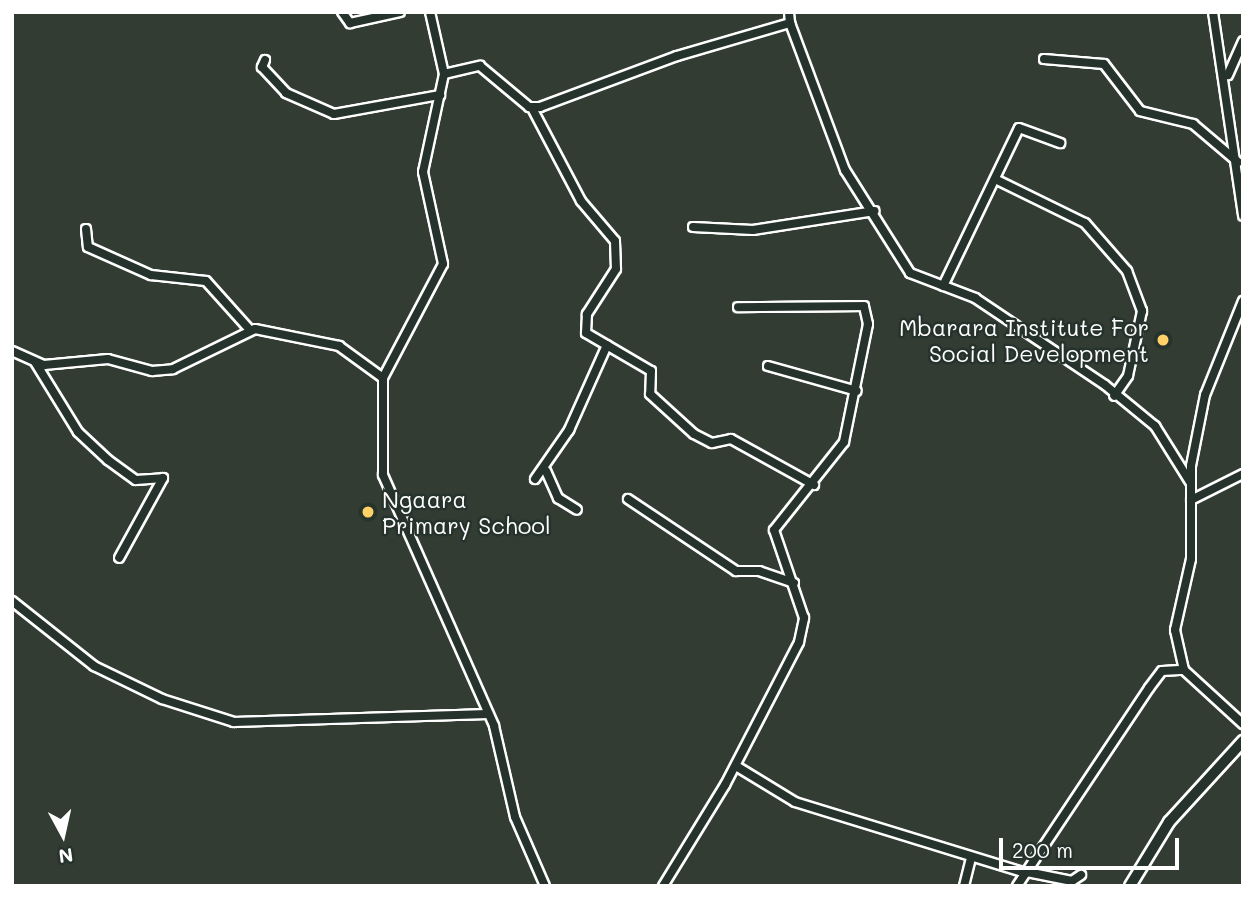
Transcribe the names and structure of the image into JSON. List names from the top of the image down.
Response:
{
  "places": ["Mbarara Institute For Social Development", "Ngaara Primary School"],
  "scale_bar": "200 m",
  "north": "bottom"
}
